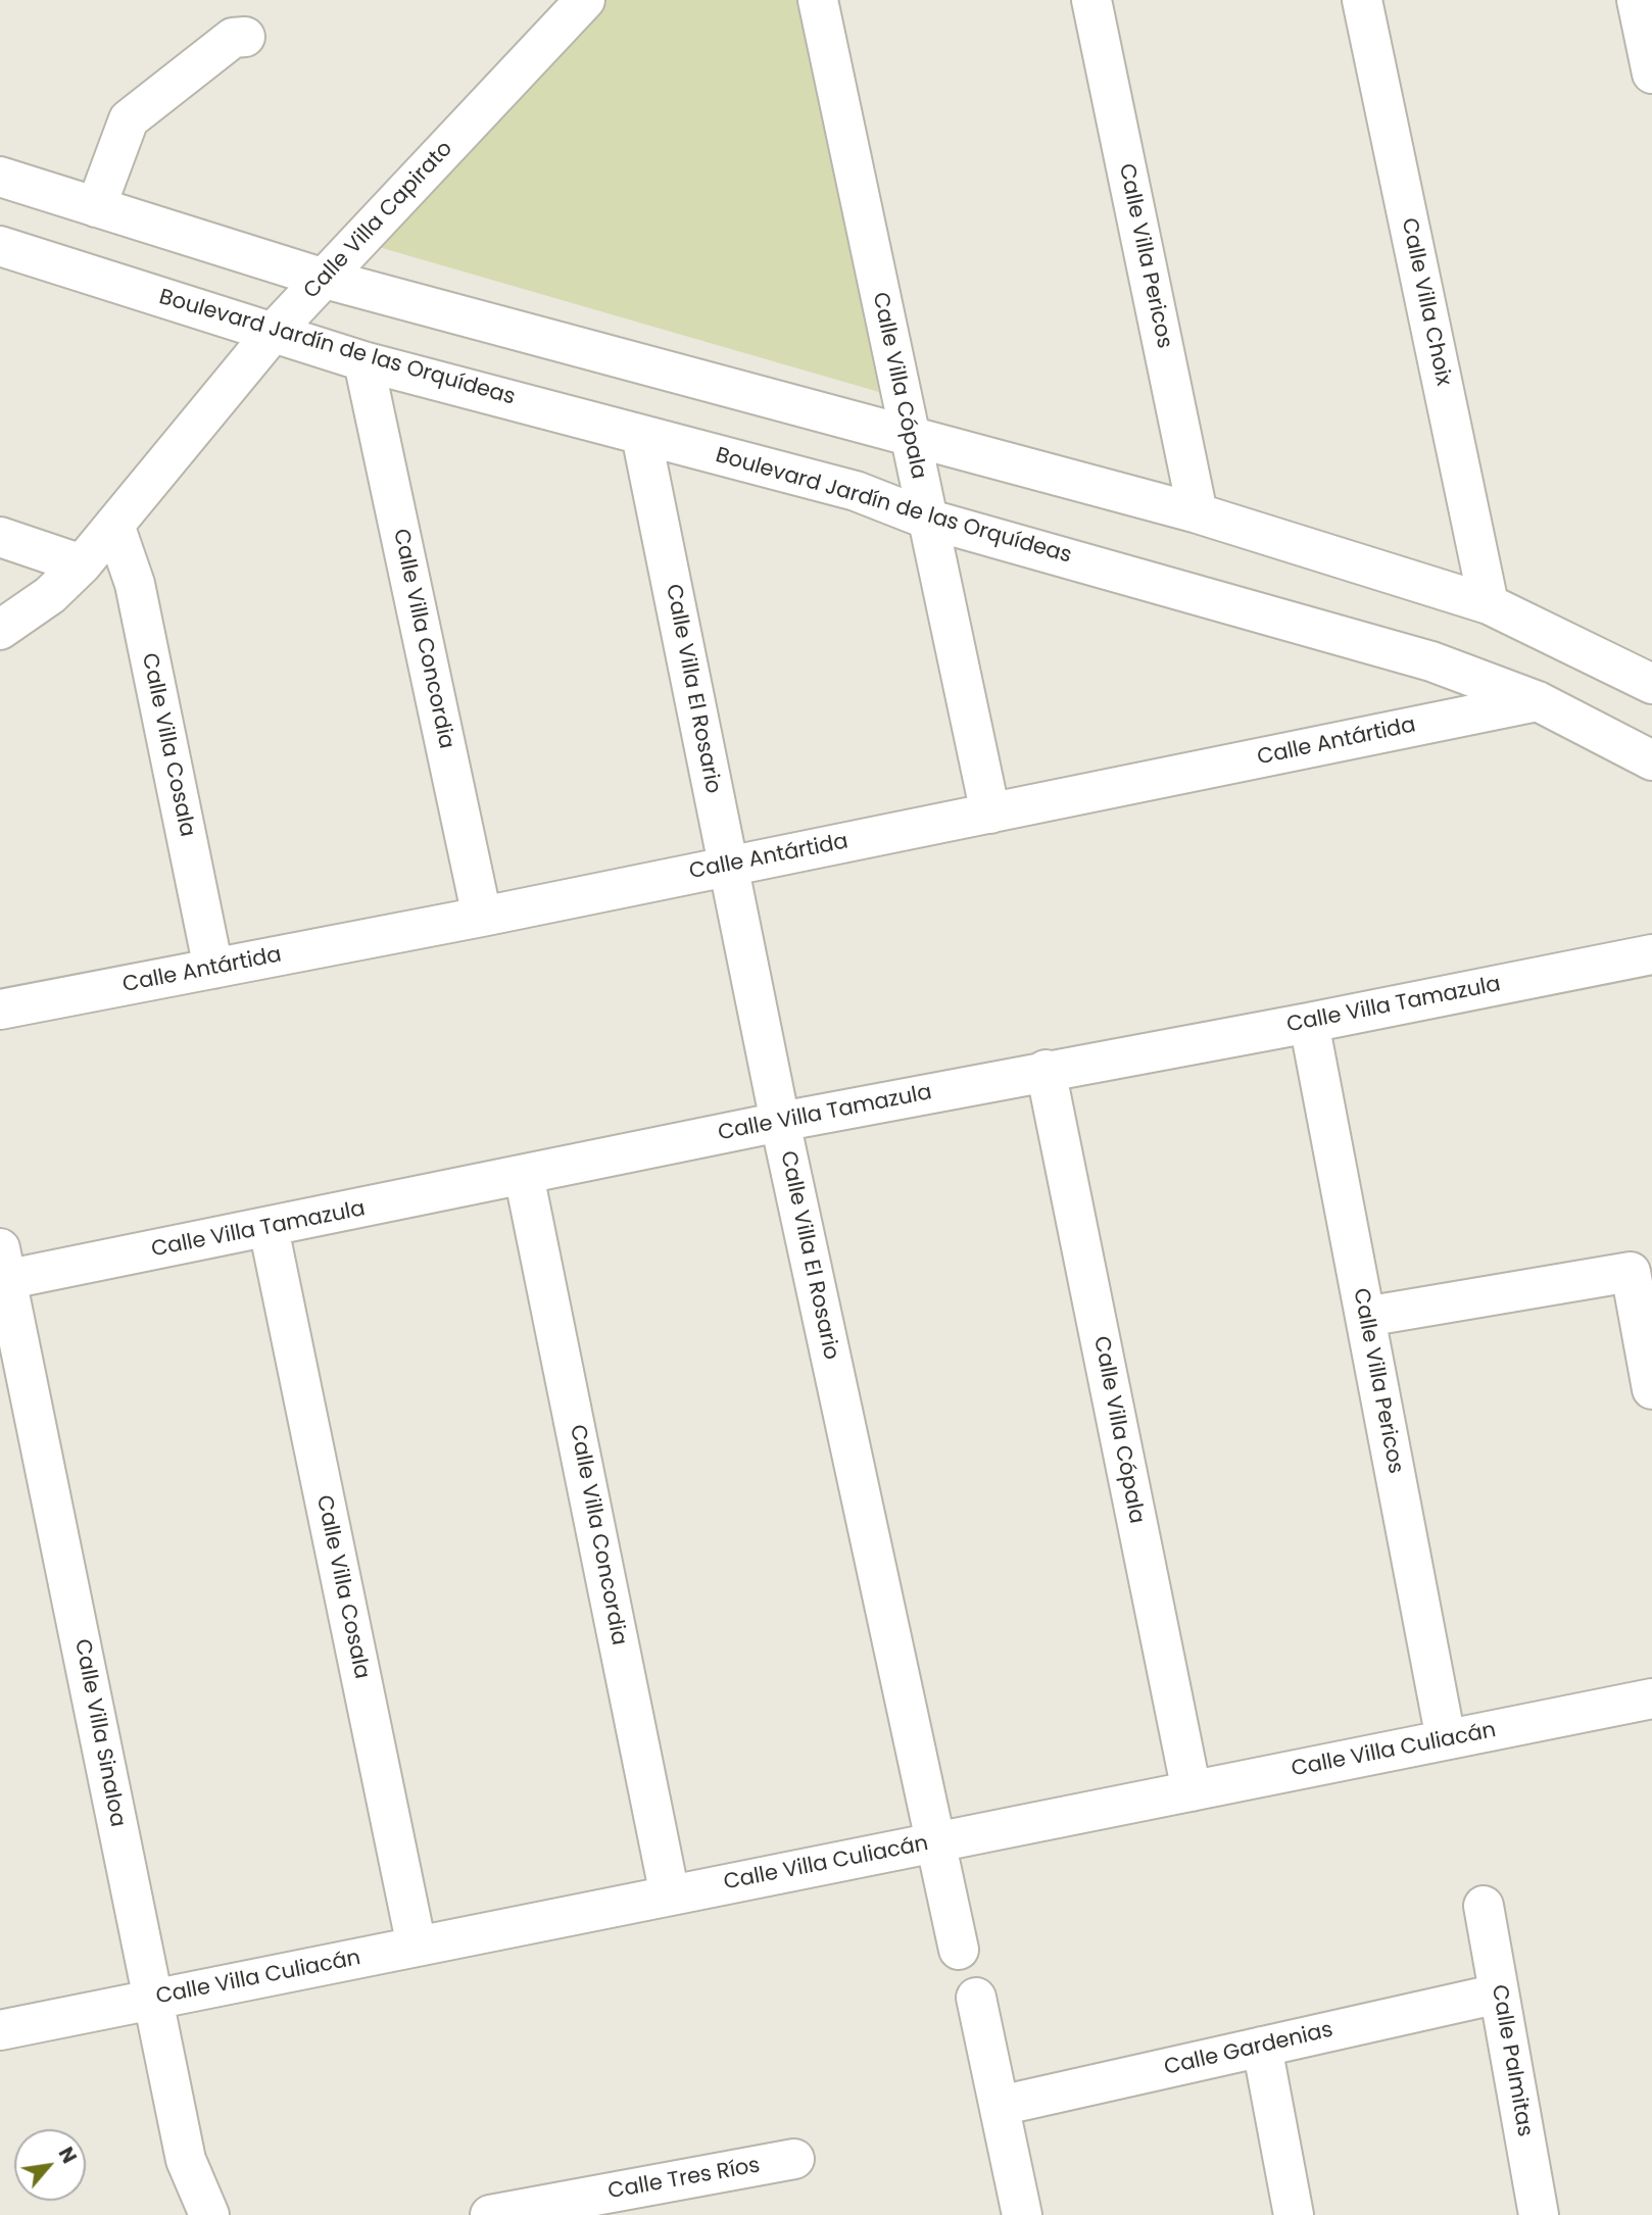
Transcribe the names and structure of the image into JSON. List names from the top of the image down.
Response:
{
  "streets": {
    "street": [
      "Calle Villa Capirato",
      "Calle Villa Pericos",
      "Calle Villa Choix",
      "Boulevard Jardín de las Orquídeas",
      "Calle Villa Cópala",
      "Calle Villa Concordia",
      "Calle Villa El Rosario",
      "Calle Antártida",
      "Calle Villa Cosala",
      "Calle Villa Tamazula",
      "Calle Villa Sinaloa",
      "Calle Villa Culiacán",
      "Calle Gardenias",
      "Calle Palmitas",
      "Calle Tres Ríos"
    ]
  },
  "crossings": [
    ["Calle Villa Capirato", "Boulevard Jardín de las Orquídeas"],
    ["Calle Villa Capirato", "Calle Villa Cosala"],
    ["Calle Villa Pericos", "Calle Villa Tamazula"],
    ["Calle Villa Pericos", "Calle Villa Culiacán"],
    ["Boulevard Jardín de las Orquídeas", "Calle Villa Cópala"],
    ["Boulevard Jardín de las Orquídeas", "Calle Villa Concordia"],
    ["Boulevard Jardín de las Orquídeas", "Calle Villa El Rosario"],
    ["Boulevard Jardín de las Orquídeas", "Calle Antártida"],
    ["Calle Villa Cópala", "Calle Antártida"],
    ["Calle Villa Cópala", "Calle Villa Tamazula"],
    ["Calle Villa Cópala", "Calle Villa Culiacán"],
    ["Calle Villa Concordia", "Calle Antártida"],
    ["Calle Villa Concordia", "Calle Villa Tamazula"],
    ["Calle Villa Concordia", "Calle Villa Culiacán"],
    ["Calle Villa El Rosario", "Calle Antártida"],
    ["Calle Villa El Rosario", "Calle Villa Tamazula"],
    ["Calle Villa El Rosario", "Calle Villa Culiacán"],
    ["Calle Antártida", "Calle Villa Cosala"],
    ["Calle Villa Cosala", "Calle Villa Tamazula"],
    ["Calle Villa Cosala", "Calle Villa Culiacán"],
    ["Calle Villa Tamazula", "Calle Villa Sinaloa"],
    ["Calle Villa Sinaloa", "Calle Villa Culiacán"],
    ["Calle Gardenias", "Calle Palmitas"]
  ],
  "north": "top right"
}
